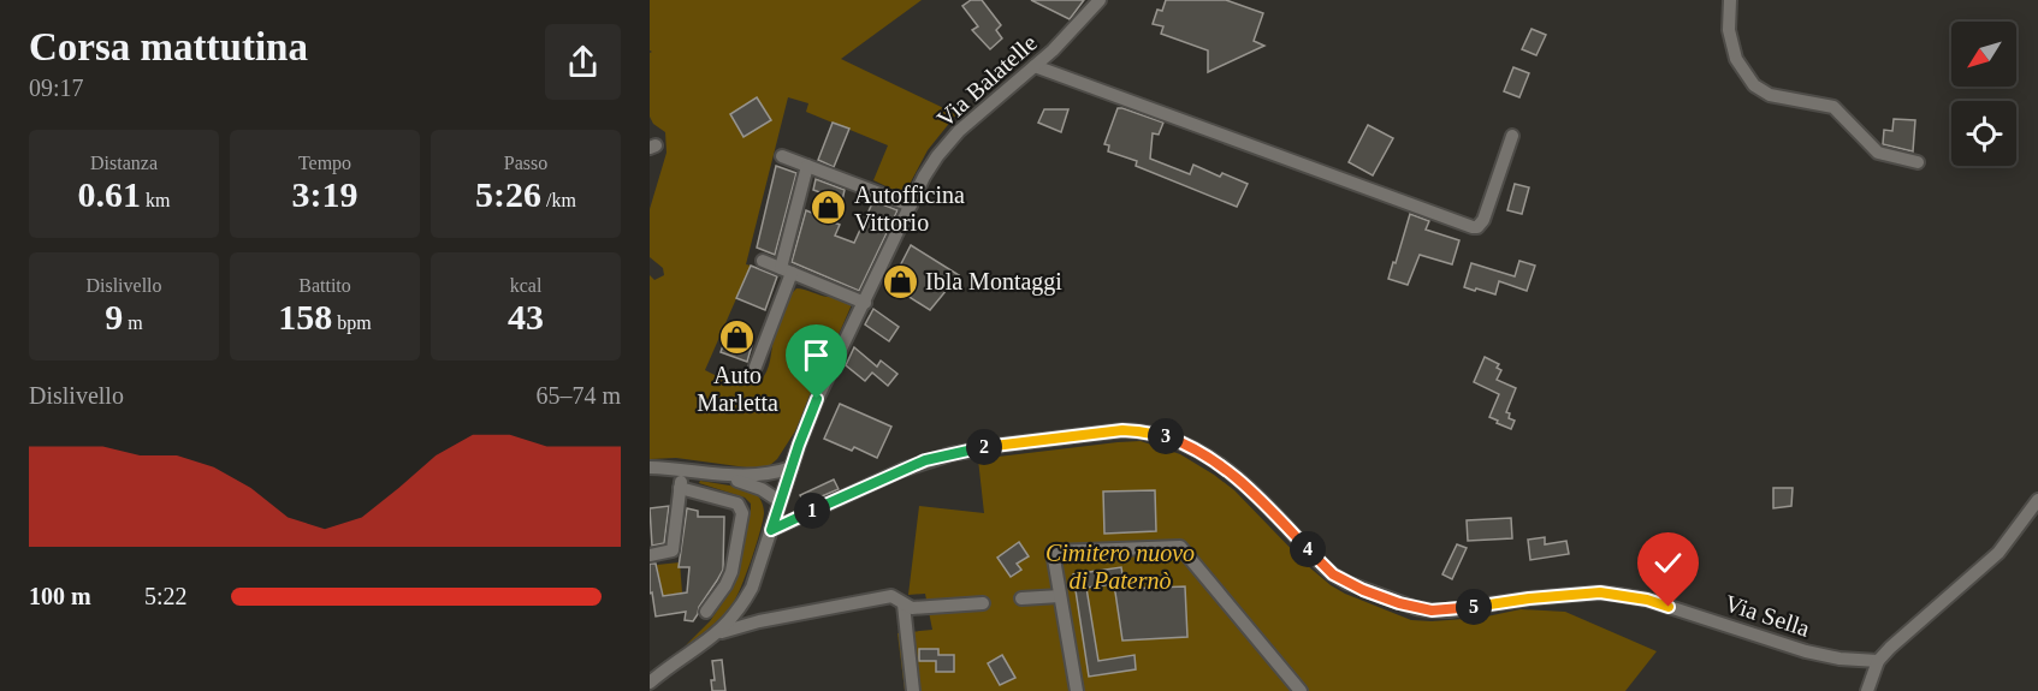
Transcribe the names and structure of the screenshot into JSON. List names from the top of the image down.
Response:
{
  "streets": {
    "street": ["Via Balatelle", "Via Sella"]
  },
  "crossings": [
    ["Via Balatelle", "Via Sella"]
  ],
  "parks": ["Cimitero nuovo di Paternò"],
  "places": {
    "shop": ["Autofficina Vittorio", "Ibla Montaggi", "Auto Marletta"]
  },
  "north": "bottom left",
  "page": {
    "heading": ["Corsa mattutina", "09:17"],
    "stats": [
      ["Distanza", "0.61 km"],
      ["Tempo", "3:19"],
      ["Passo", "5:26 /km"],
      ["Dislivello", "9 m"],
      ["Battito", "158 bpm"],
      ["kcal", "43"]
    ],
    "chart": ["Dislivello", "65–74 m"],
    "pins": [
      "3",
      "2",
      "1",
      "4",
      "5"
    ],
    "list": [
      {
        "name": "100 m",
        "note": "5:22"
      }
    ]
  }
}
